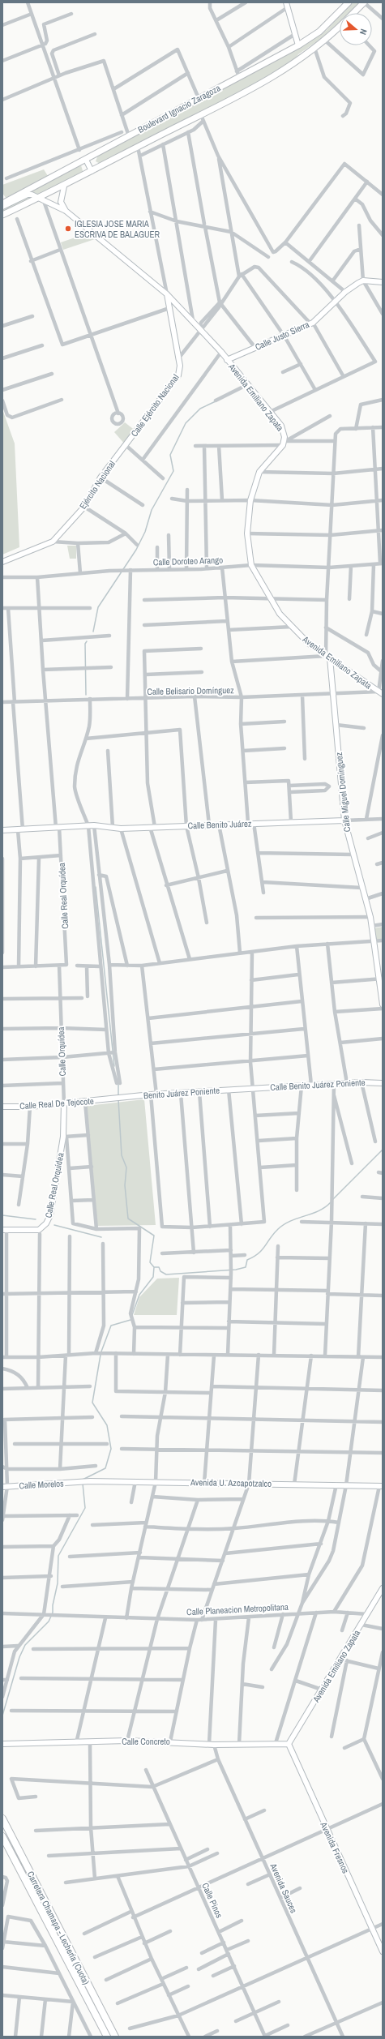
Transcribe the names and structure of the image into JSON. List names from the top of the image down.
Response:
{
  "streets": {
    "highway": ["Carretera Chamapa - Lechería (Cuota)"],
    "main road": ["Boulevard Ignacio Zaragoza"],
    "street": [
      "Calle Justo Sierra",
      "Avenida Emiliano Zapata",
      "Calle Ejército Nacional",
      "Ejército Nacional",
      "Calle Doroteo Arango",
      "Calle Belisario Domínguez",
      "Calle Miguel Domínguez",
      "Calle Benito Juárez",
      "Calle Real Orquídea",
      "Calle Orquídea",
      "Calle Benito Juárez Poniente",
      "Benito Juárez Poniente",
      "Calle Real De Tejocote",
      "Avenida U. Azcapotzalco",
      "Calle Morelos",
      "Calle Planeacion Metropolitana",
      "Calle Concreto",
      "Avenida Fresnos",
      "Avenida Sauces",
      "Calle Pinos"
    ]
  },
  "crossings": [
    ["Boulevard Ignacio Zaragoza", "Avenida Emiliano Zapata"],
    ["Calle Justo Sierra", "Avenida Emiliano Zapata"],
    ["Avenida Emiliano Zapata", "Calle Doroteo Arango"],
    ["Avenida Emiliano Zapata", "Calle Belisario Domínguez"],
    ["Avenida Emiliano Zapata", "Calle Miguel Domínguez"],
    ["Avenida Emiliano Zapata", "Calle Planeacion Metropolitana"],
    ["Avenida Emiliano Zapata", "Calle Concreto"],
    ["Avenida Emiliano Zapata", "Avenida Fresnos"],
    ["Calle Ejército Nacional", "Ejército Nacional"],
    ["Calle Doroteo Arango", "Calle Real Orquídea"],
    ["Calle Belisario Domínguez", "Calle Miguel Domínguez"],
    ["Calle Belisario Domínguez", "Calle Real Orquídea"],
    ["Calle Miguel Domínguez", "Calle Benito Juárez"],
    ["Calle Benito Juárez", "Calle Real Orquídea"],
    ["Calle Real Orquídea", "Calle Orquídea"],
    ["Calle Orquídea", "Calle Real De Tejocote"],
    ["Calle Benito Juárez Poniente", "Benito Juárez Poniente"],
    ["Benito Juárez Poniente", "Calle Real De Tejocote"],
    ["Avenida U. Azcapotzalco", "Calle Morelos"],
    ["Calle Planeacion Metropolitana", "Avenida Sauces"],
    ["Calle Concreto", "Avenida Fresnos"],
    ["Calle Concreto", "Avenida Sauces"]
  ],
  "places": ["IGLESIA JOSE MARIA ESCRIVA DE BALAGUER"],
  "north": "right"
}
